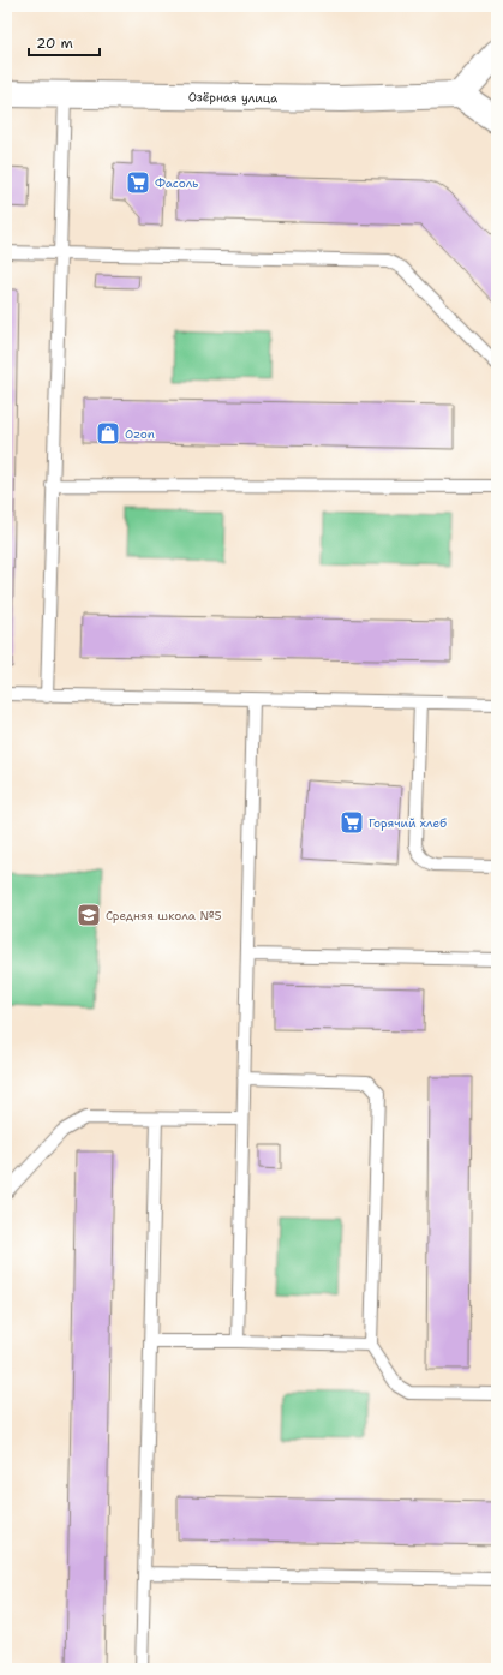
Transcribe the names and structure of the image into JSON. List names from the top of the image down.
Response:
{
  "streets": {
    "street": ["Озёрная улица"]
  },
  "places": {
    "supermarket": ["Фасоль", "Горячий хлеб"],
    "shop": ["Ozon"],
    "school or university": ["Средняя школа №5"]
  },
  "scale_bar": "20 m"
}
